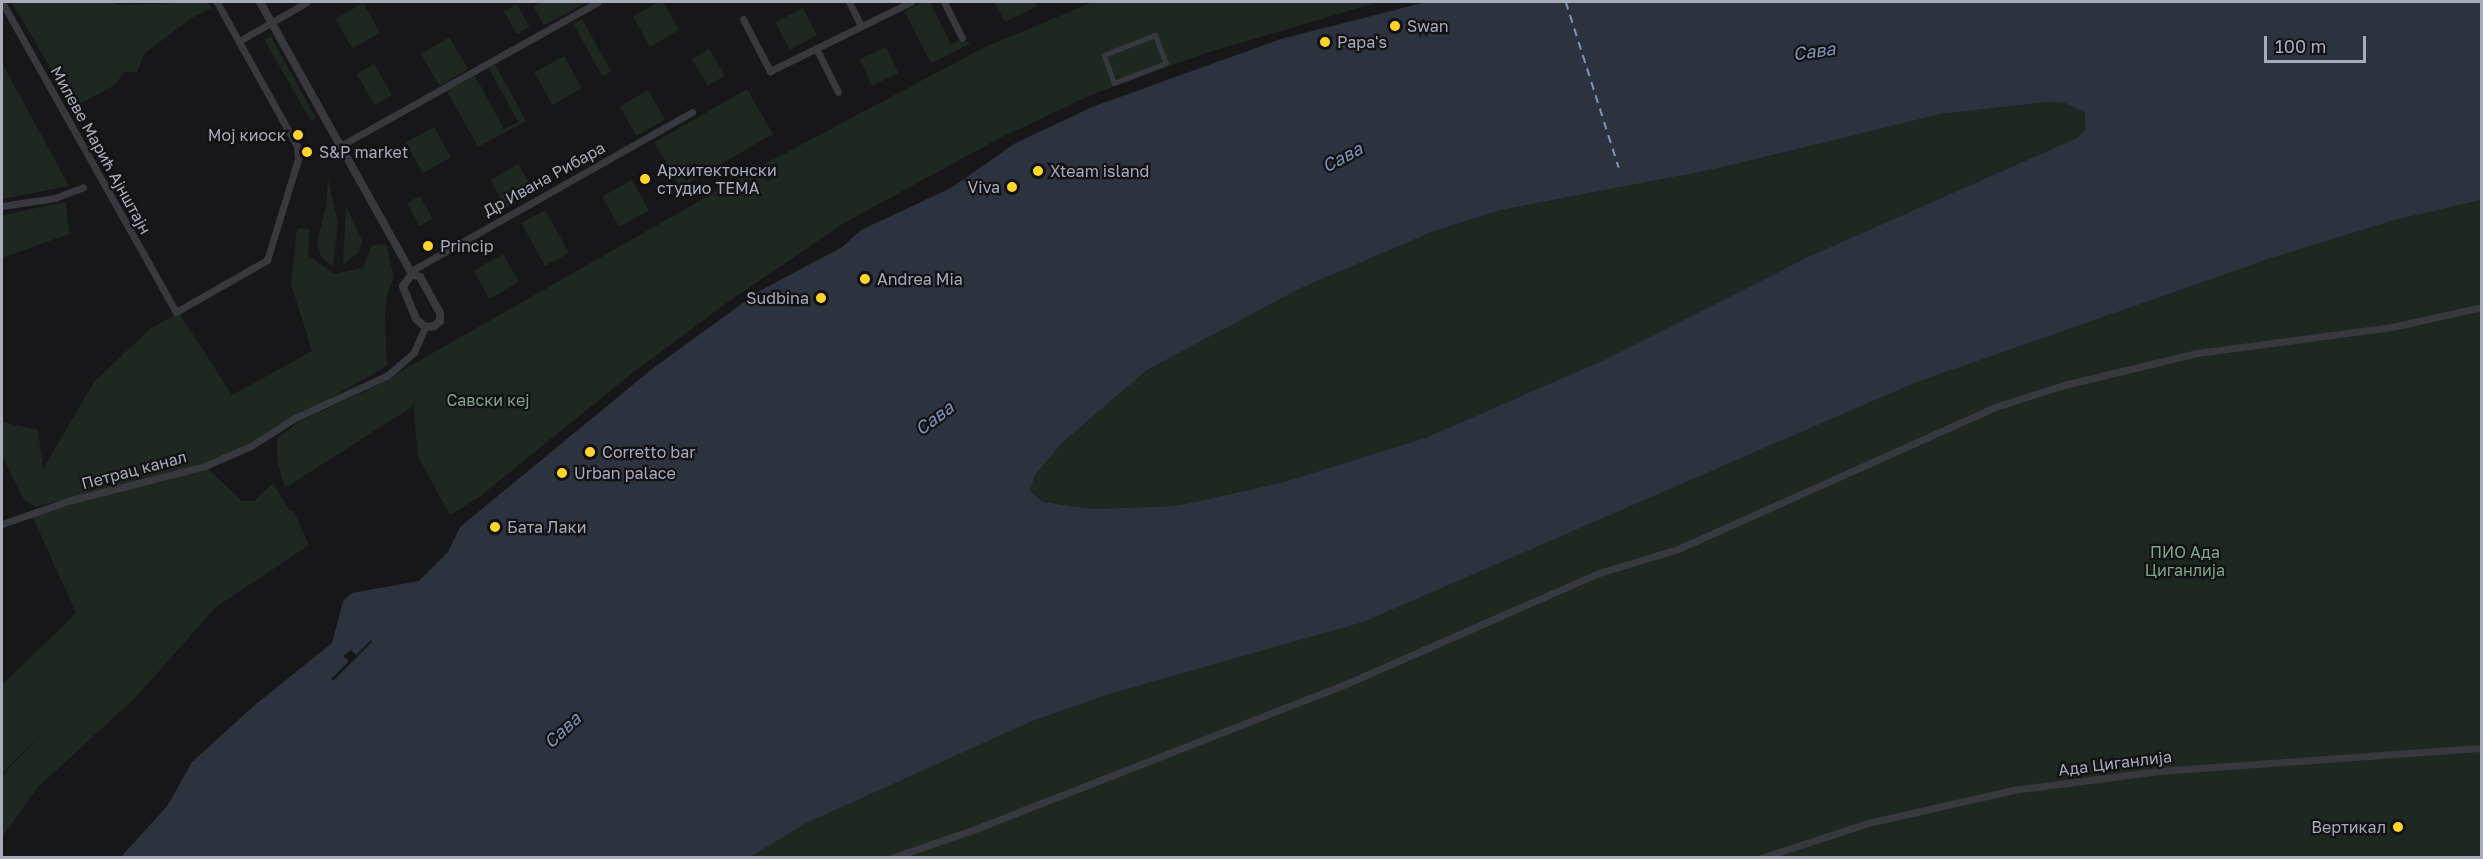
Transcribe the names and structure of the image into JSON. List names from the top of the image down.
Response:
{
  "streets": {
    "street": [
      "Милеве Марић Ајнштајн",
      "Др Ивана Рибара",
      "Петрац канал",
      "Ада Циганлија"
    ]
  },
  "water": ["Сава"],
  "parks": ["Савски кеј", "ПИО Ада Циганлија"],
  "places": [
    "Swan",
    "Papa's",
    "Мој киоск",
    "S&P market",
    "Xteam island",
    "Архитектонски студио ТЕМА",
    "Viva",
    "Princip",
    "Andrea Mia",
    "Sudbina",
    "Corretto bar",
    "Urban palace",
    "Бата Лаки",
    "Вертикал"
  ],
  "scale_bar": "100 m"
}
